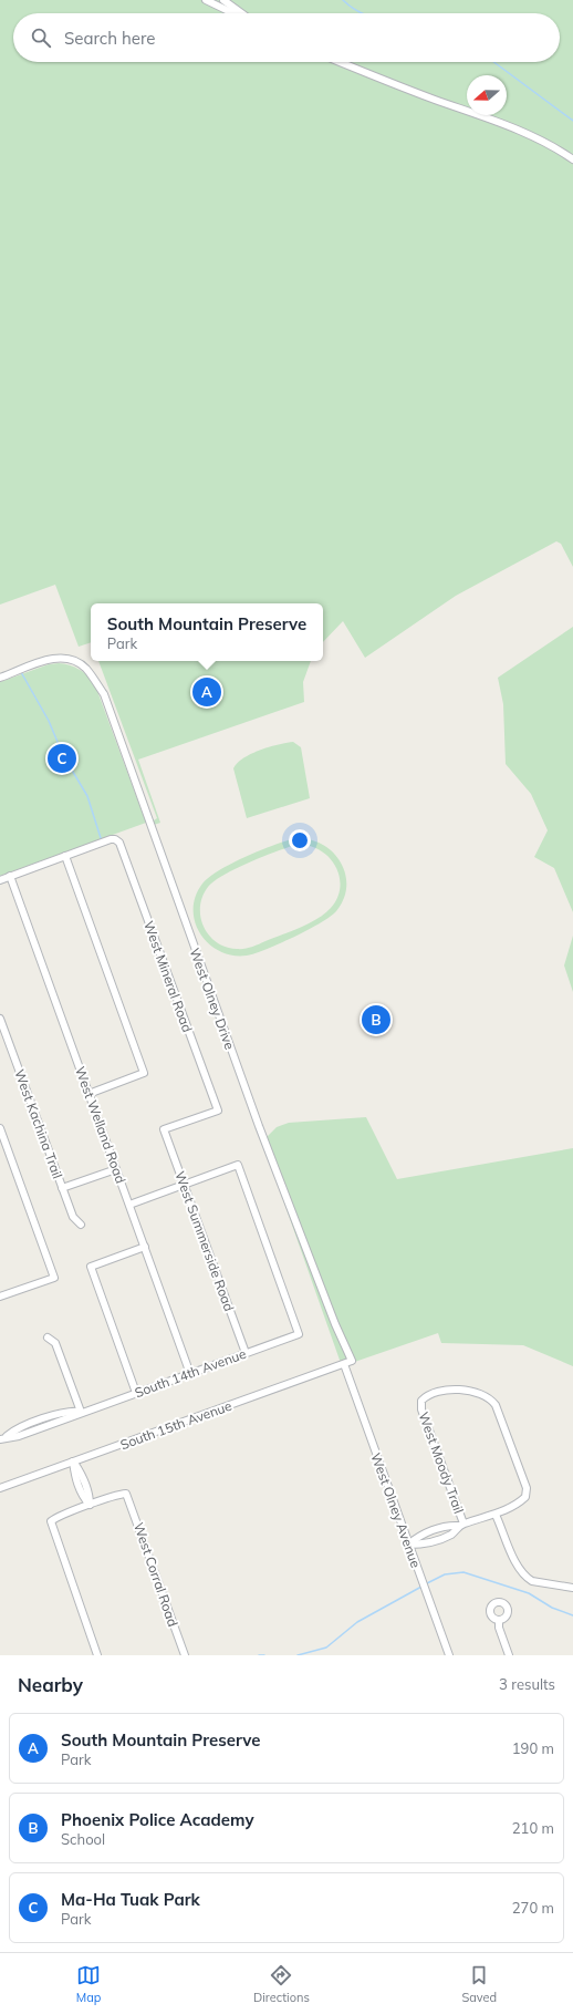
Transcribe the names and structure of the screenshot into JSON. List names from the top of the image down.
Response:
{
  "streets": {
    "street": [
      "West Mineral Road",
      "West Olney Drive",
      "West Kachina Trail",
      "West Welland Road",
      "West Summerside Road",
      "South 14th Avenue",
      "South 15th Avenue",
      "West Moody Trail",
      "West Olney Avenue",
      "West Corral Road"
    ]
  },
  "crossings": [
    ["West Mineral Road", "West Summerside Road"],
    ["West Olney Drive", "South 15th Avenue"],
    ["West Welland Road", "South 14th Avenue"],
    ["West Summerside Road", "South 14th Avenue"],
    ["South 15th Avenue", "West Olney Avenue"]
  ],
  "north": "left",
  "page": {
    "search": "Search here",
    "popup": ["South Mountain Preserve", "Park"],
    "pins": ["A", "C", "B"],
    "heading": ["Nearby", "3 results"],
    "list": [
      {
        "mark": "A",
        "name": "South Mountain Preserve",
        "note": "Park",
        "value": "190 m"
      },
      {
        "mark": "B",
        "name": "Phoenix Police Academy",
        "note": "School",
        "value": "210 m"
      },
      {
        "mark": "C",
        "name": "Ma-Ha Tuak Park",
        "note": "Park",
        "value": "270 m"
      }
    ],
    "nav": ["Map", "Directions", "Saved"]
  }
}
